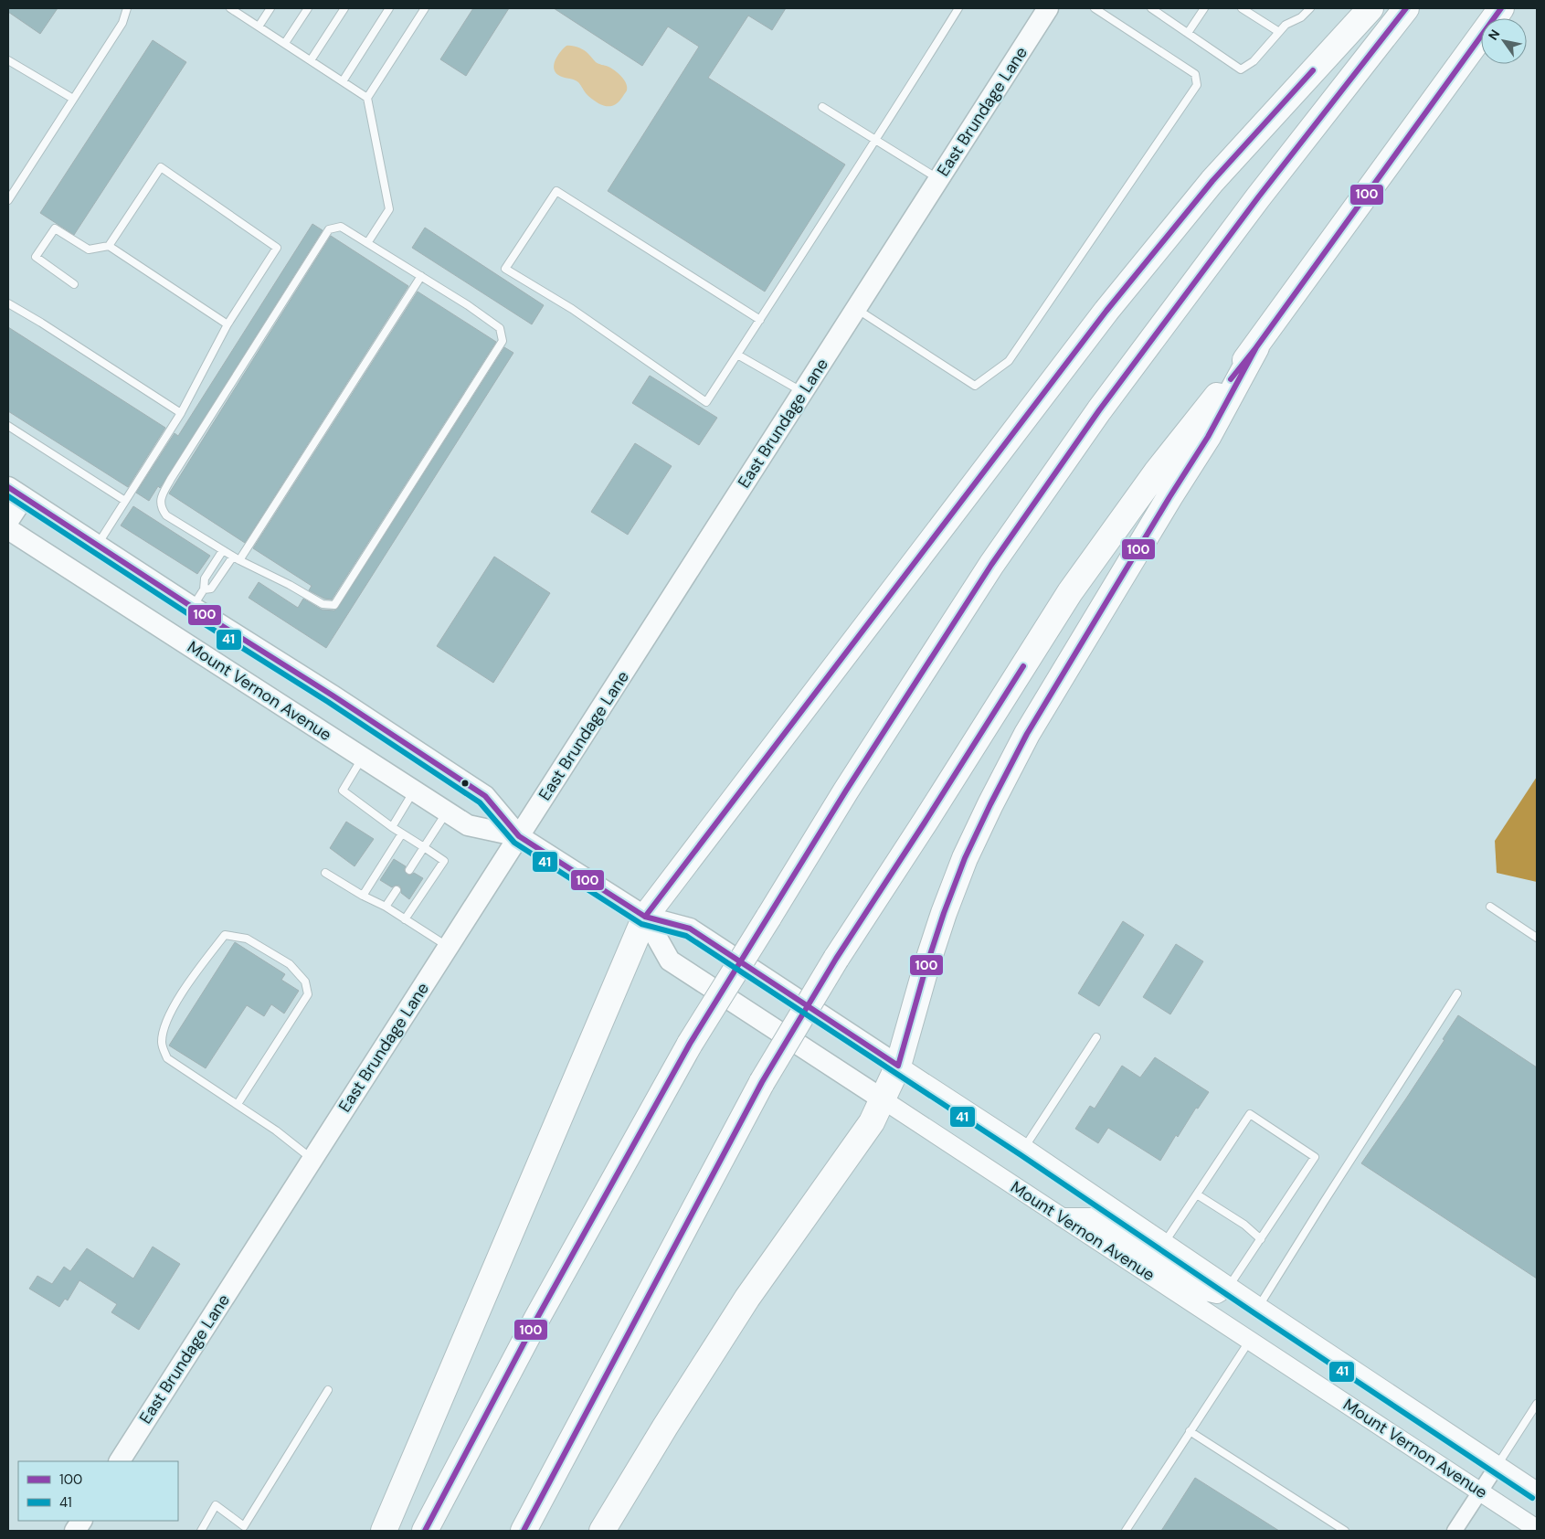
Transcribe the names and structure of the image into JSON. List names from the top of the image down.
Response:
{
  "streets": {
    "main road": ["East Brundage Lane", "Mount Vernon Avenue"]
  },
  "crossings": [
    ["East Brundage Lane", "Mount Vernon Avenue"]
  ],
  "lines": ["transit line 100", "transit line 41"],
  "legend": ["100", "41"],
  "north": "top left"
}
